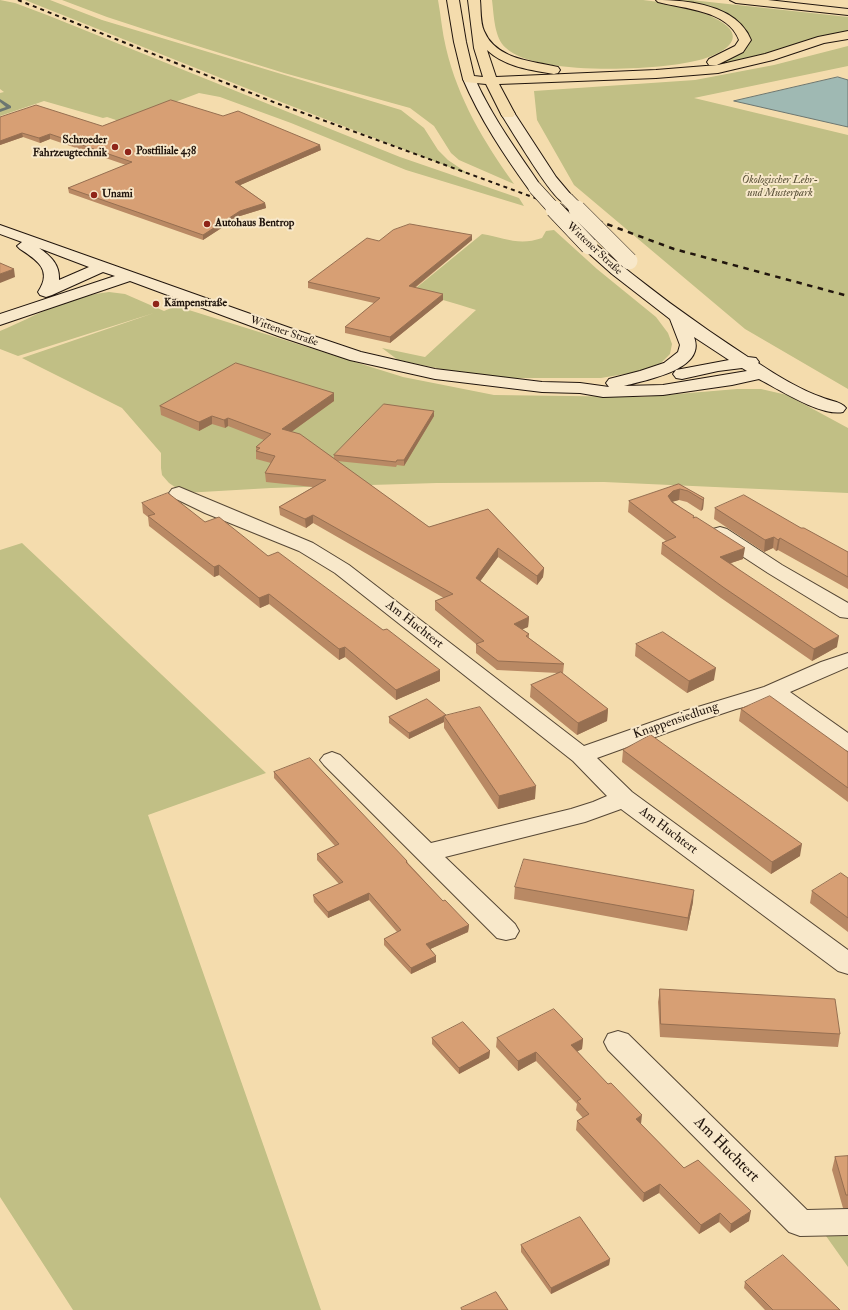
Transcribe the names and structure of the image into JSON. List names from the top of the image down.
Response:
{
  "streets": {
    "main road": ["Wittener Straße", "Am Huchtert", "Knappensiedlung"]
  },
  "crossings": [
    ["Am Huchtert", "Knappensiedlung"]
  ],
  "parks": ["Ökologischer Lehr- und Musterpark"],
  "places": [
    "Schroeder Fahrzeugtechnik",
    "Postfiliale 438",
    "Unami",
    "Autohaus Bentrop",
    "Kämpenstraße"
  ]
}
